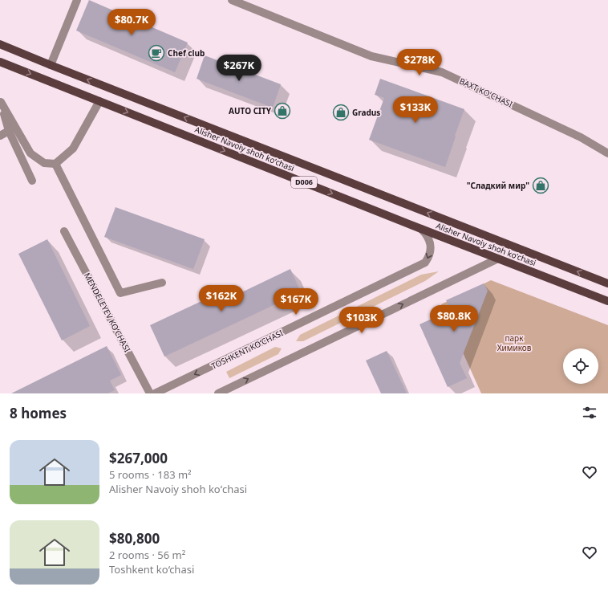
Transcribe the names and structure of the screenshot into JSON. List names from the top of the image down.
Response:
{
  "streets": {
    "main road": ["Alisher Navoiy shoh koʻchasi", "D006"],
    "street": ["BAXT KO'CHASI", "MENDELEYEV KO‘CHASI", "TOSHKENT KO‘CHASI"]
  },
  "crossings": [
    ["Alisher Navoiy shoh koʻchasi", "TOSHKENT KO‘CHASI"]
  ],
  "parks": ["парк Химиков"],
  "places": {
    "cafe": ["Chef club"],
    "shop": ["AUTO CITY", "Gradus", "\"Сладкий мир\""]
  },
  "page": {
    "price": [
      "$80.7K",
      "$278K",
      "$267K",
      "$133K",
      "$162K",
      "$167K",
      "$80.8K",
      "$103K"
    ],
    "heading": "8 homes",
    "list": [
      {
        "name": "$267,000",
        "note": "5 rooms · 183 m² · Alisher Navoiy shoh koʻchasi"
      },
      {
        "name": "$80,800",
        "note": "2 rooms · 56 m² · Toshkent ko‘chasi"
      }
    ]
  }
}
